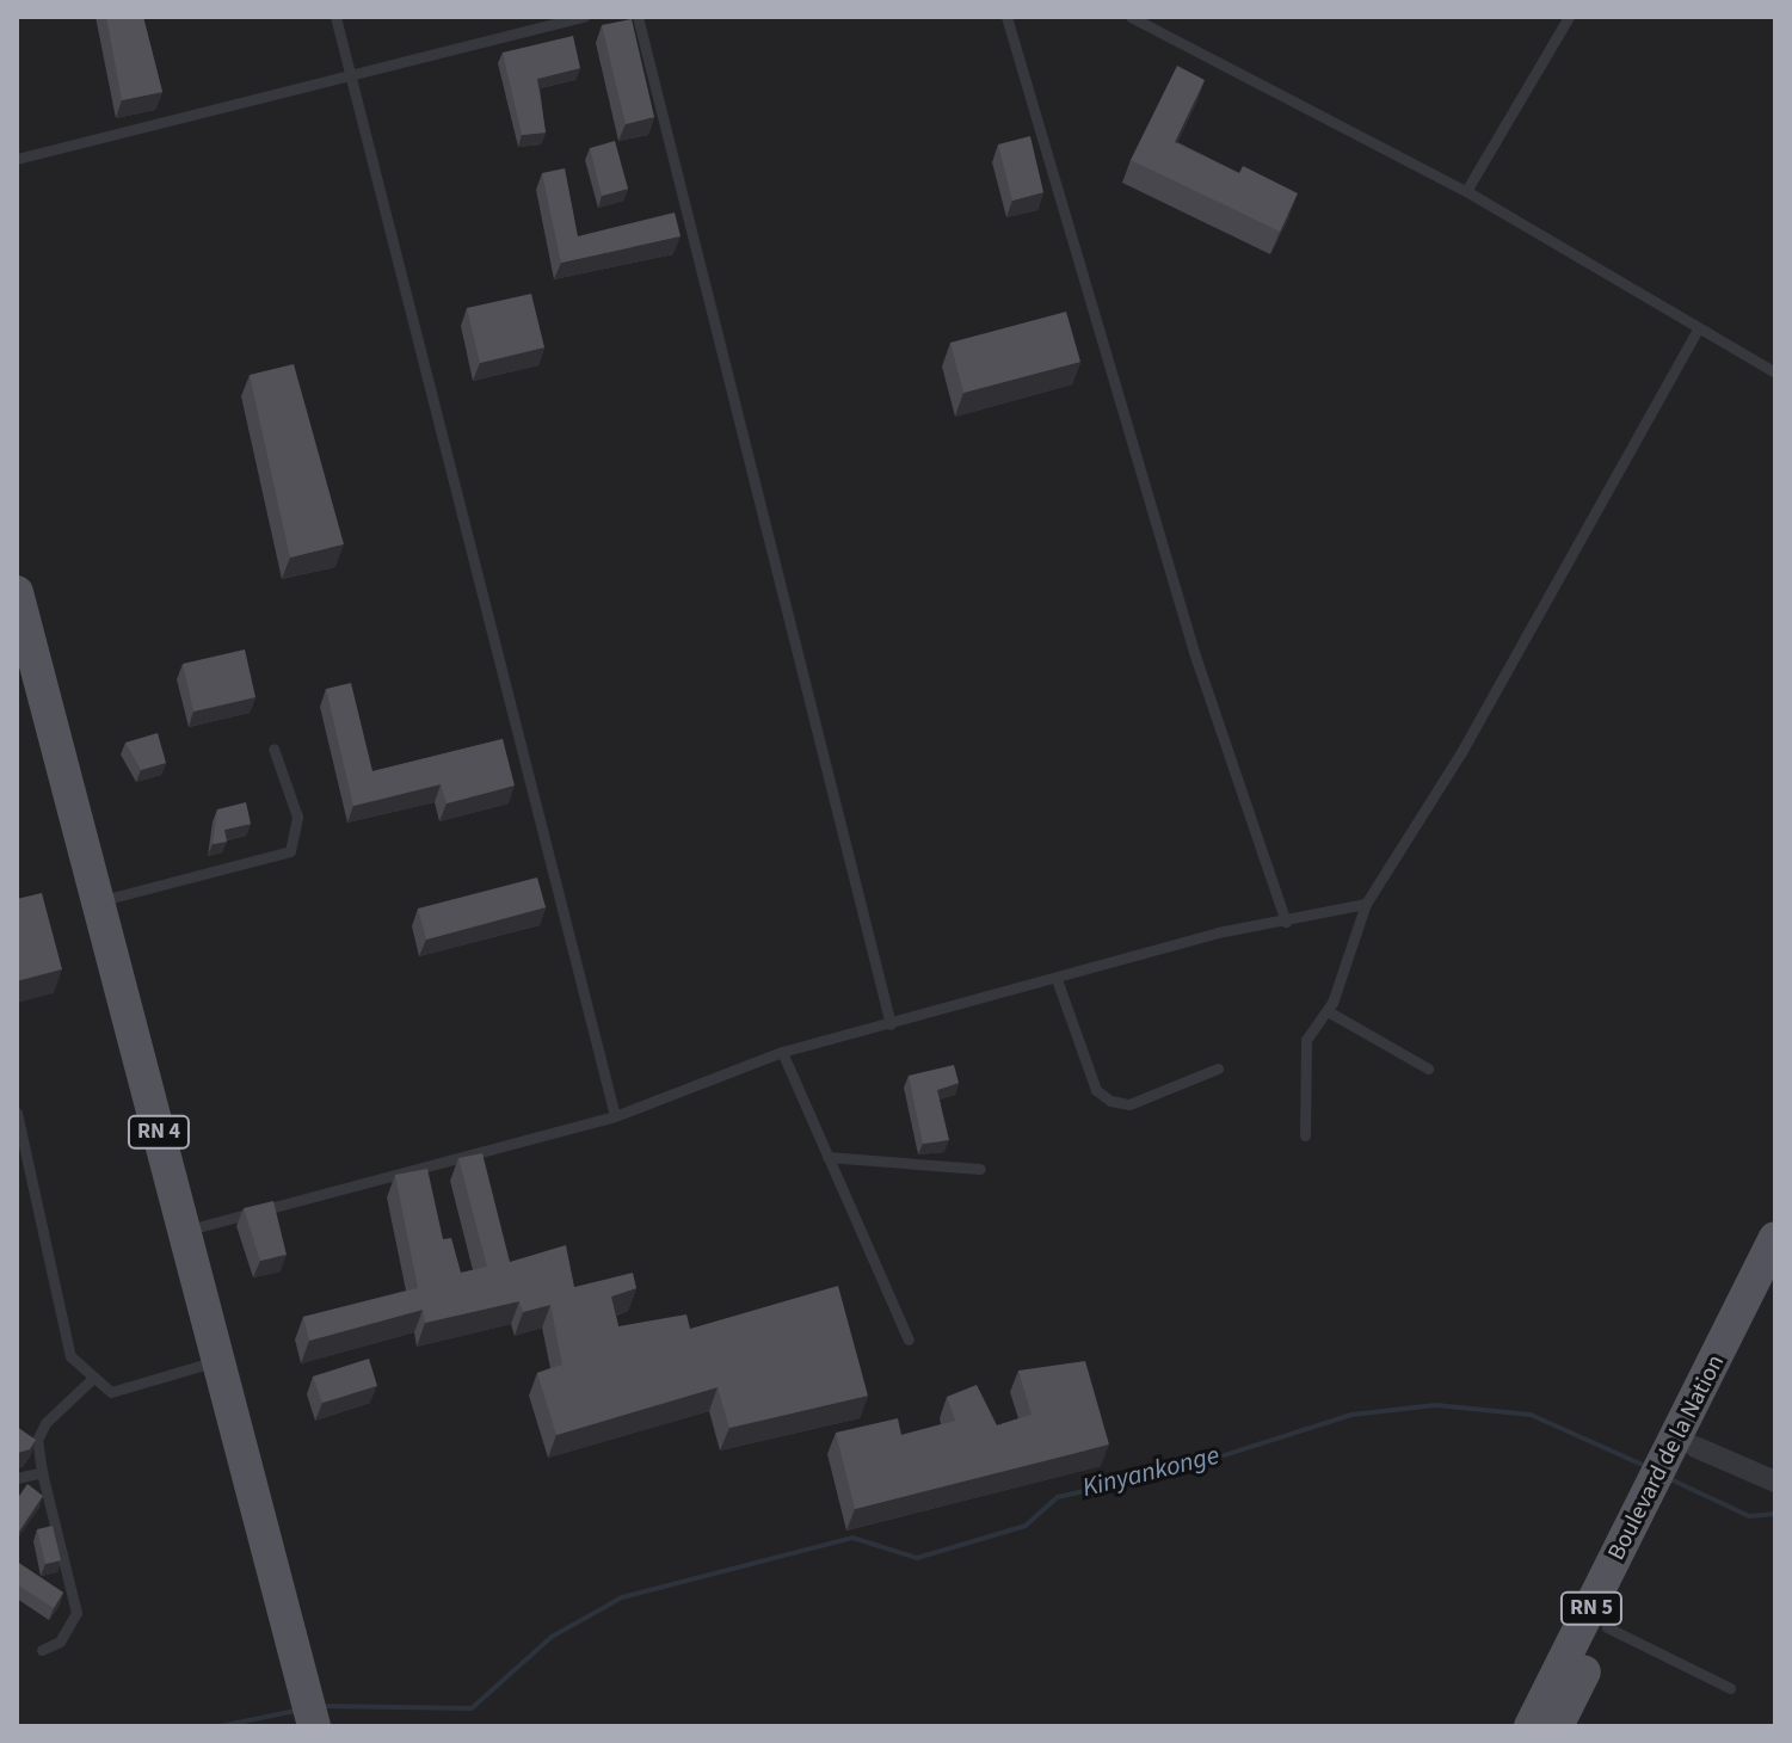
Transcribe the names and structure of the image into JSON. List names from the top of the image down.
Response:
{
  "streets": {
    "main road": ["RN 4", "Boulevard de la Nation", "RN 5"]
  },
  "water": ["Kinyankonge"]
}
